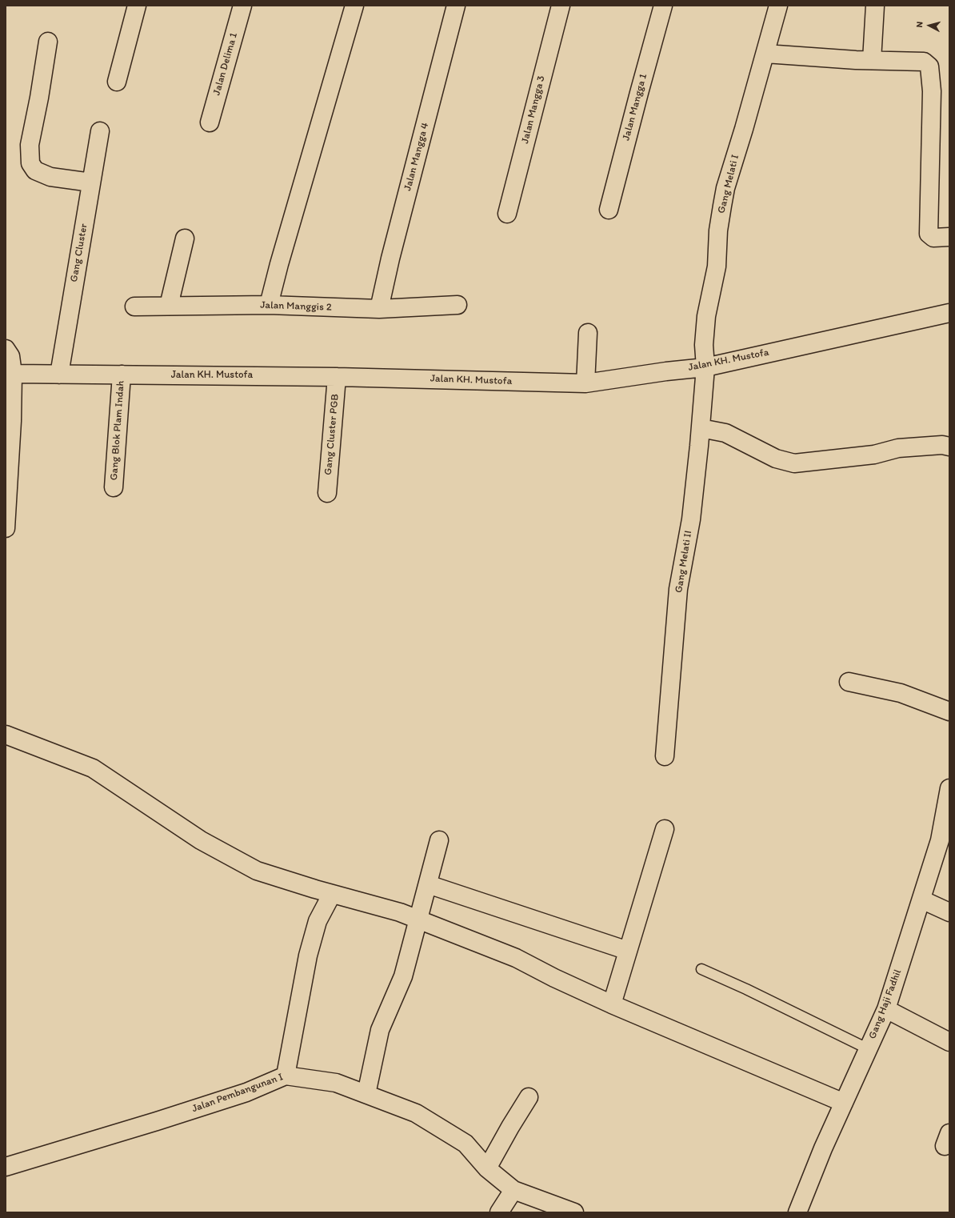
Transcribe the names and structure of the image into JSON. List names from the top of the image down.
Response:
{
  "streets": {
    "street": [
      "Jalan Delima 1",
      "Jalan Mangga 1",
      "Jalan Mangga 3",
      "Jalan Mangga 4",
      "Gang Melati I",
      "Gang Cluster",
      "Jalan Manggis 2",
      "Jalan KH. Mustofa",
      "Gang Blok Plam Indah",
      "Gang Cluster PGB",
      "Gang Melati II",
      "Gang Haji Fadhil",
      "Jalan Pembangunan I"
    ]
  },
  "crossings": [
    ["Jalan Mangga 4", "Jalan Manggis 2"],
    ["Gang Melati I", "Jalan KH. Mustofa"],
    ["Gang Melati I", "Gang Melati II"],
    ["Gang Cluster", "Jalan KH. Mustofa"],
    ["Jalan KH. Mustofa", "Gang Blok Plam Indah"],
    ["Jalan KH. Mustofa", "Gang Cluster PGB"],
    ["Jalan KH. Mustofa", "Gang Melati II"]
  ],
  "north": "left"
}
